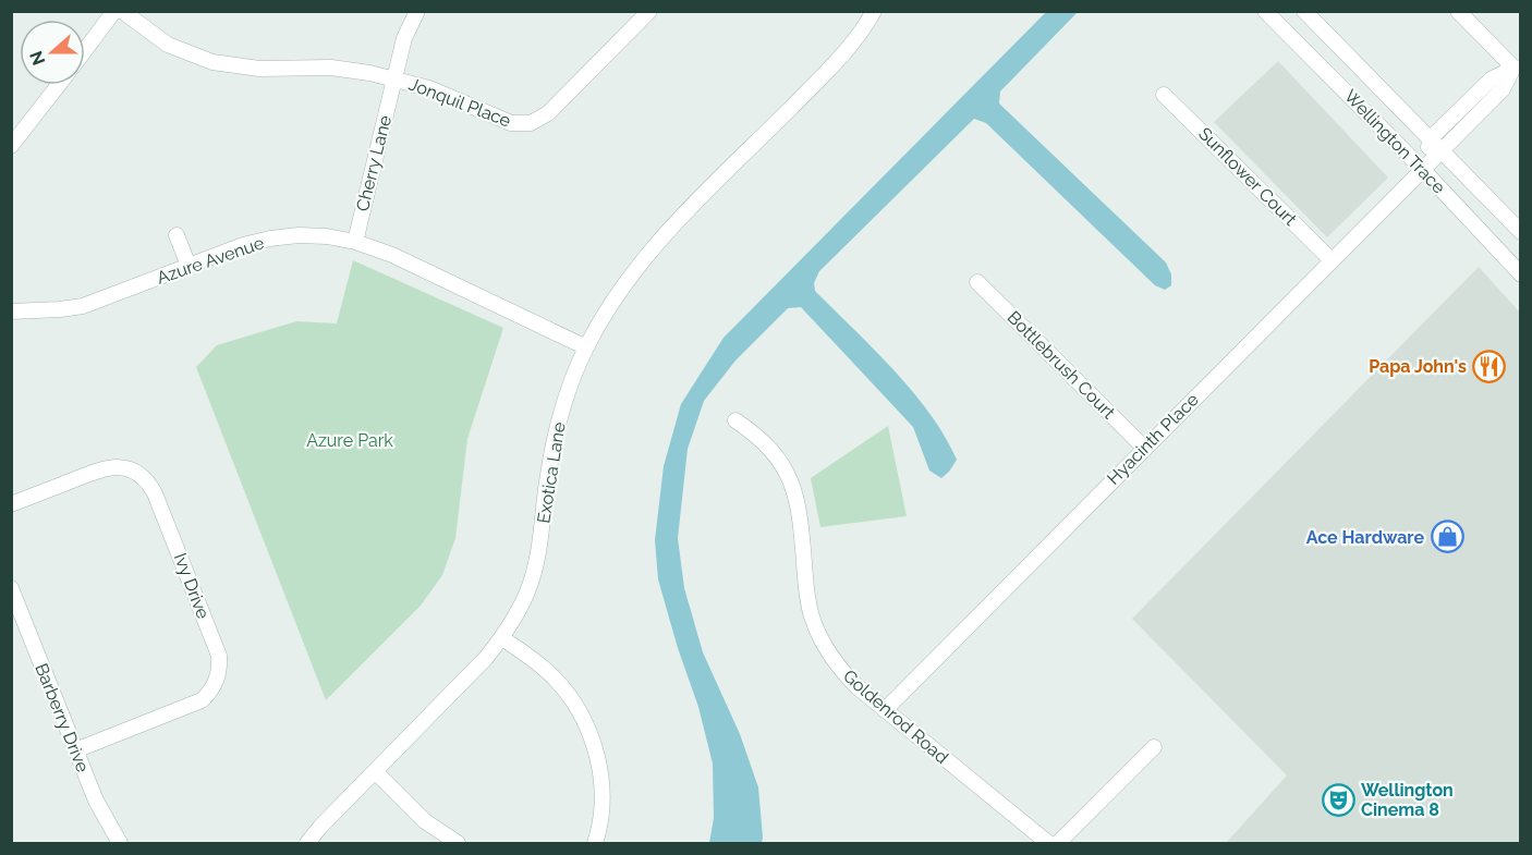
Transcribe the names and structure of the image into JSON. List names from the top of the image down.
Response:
{
  "streets": {
    "street": [
      "Jonquil Place",
      "Wellington Trace",
      "Cherry Lane",
      "Sunflower Court",
      "Azure Avenue",
      "Bottlebrush Court",
      "Hyacinth Place",
      "Exotica Lane",
      "Ivy Drive",
      "Goldenrod Road",
      "Barberry Drive"
    ]
  },
  "crossings": [
    ["Jonquil Place", "Cherry Lane"],
    ["Wellington Trace", "Hyacinth Place"],
    ["Cherry Lane", "Azure Avenue"],
    ["Sunflower Court", "Hyacinth Place"],
    ["Azure Avenue", "Exotica Lane"],
    ["Bottlebrush Court", "Hyacinth Place"],
    ["Hyacinth Place", "Goldenrod Road"],
    ["Ivy Drive", "Barberry Drive"]
  ],
  "parks": ["Azure Park"],
  "places": {
    "restaurant": ["Papa John's"],
    "shop": ["Ace Hardware"],
    "theatre": ["Wellington Cinema 8"]
  },
  "north": "left"
}
